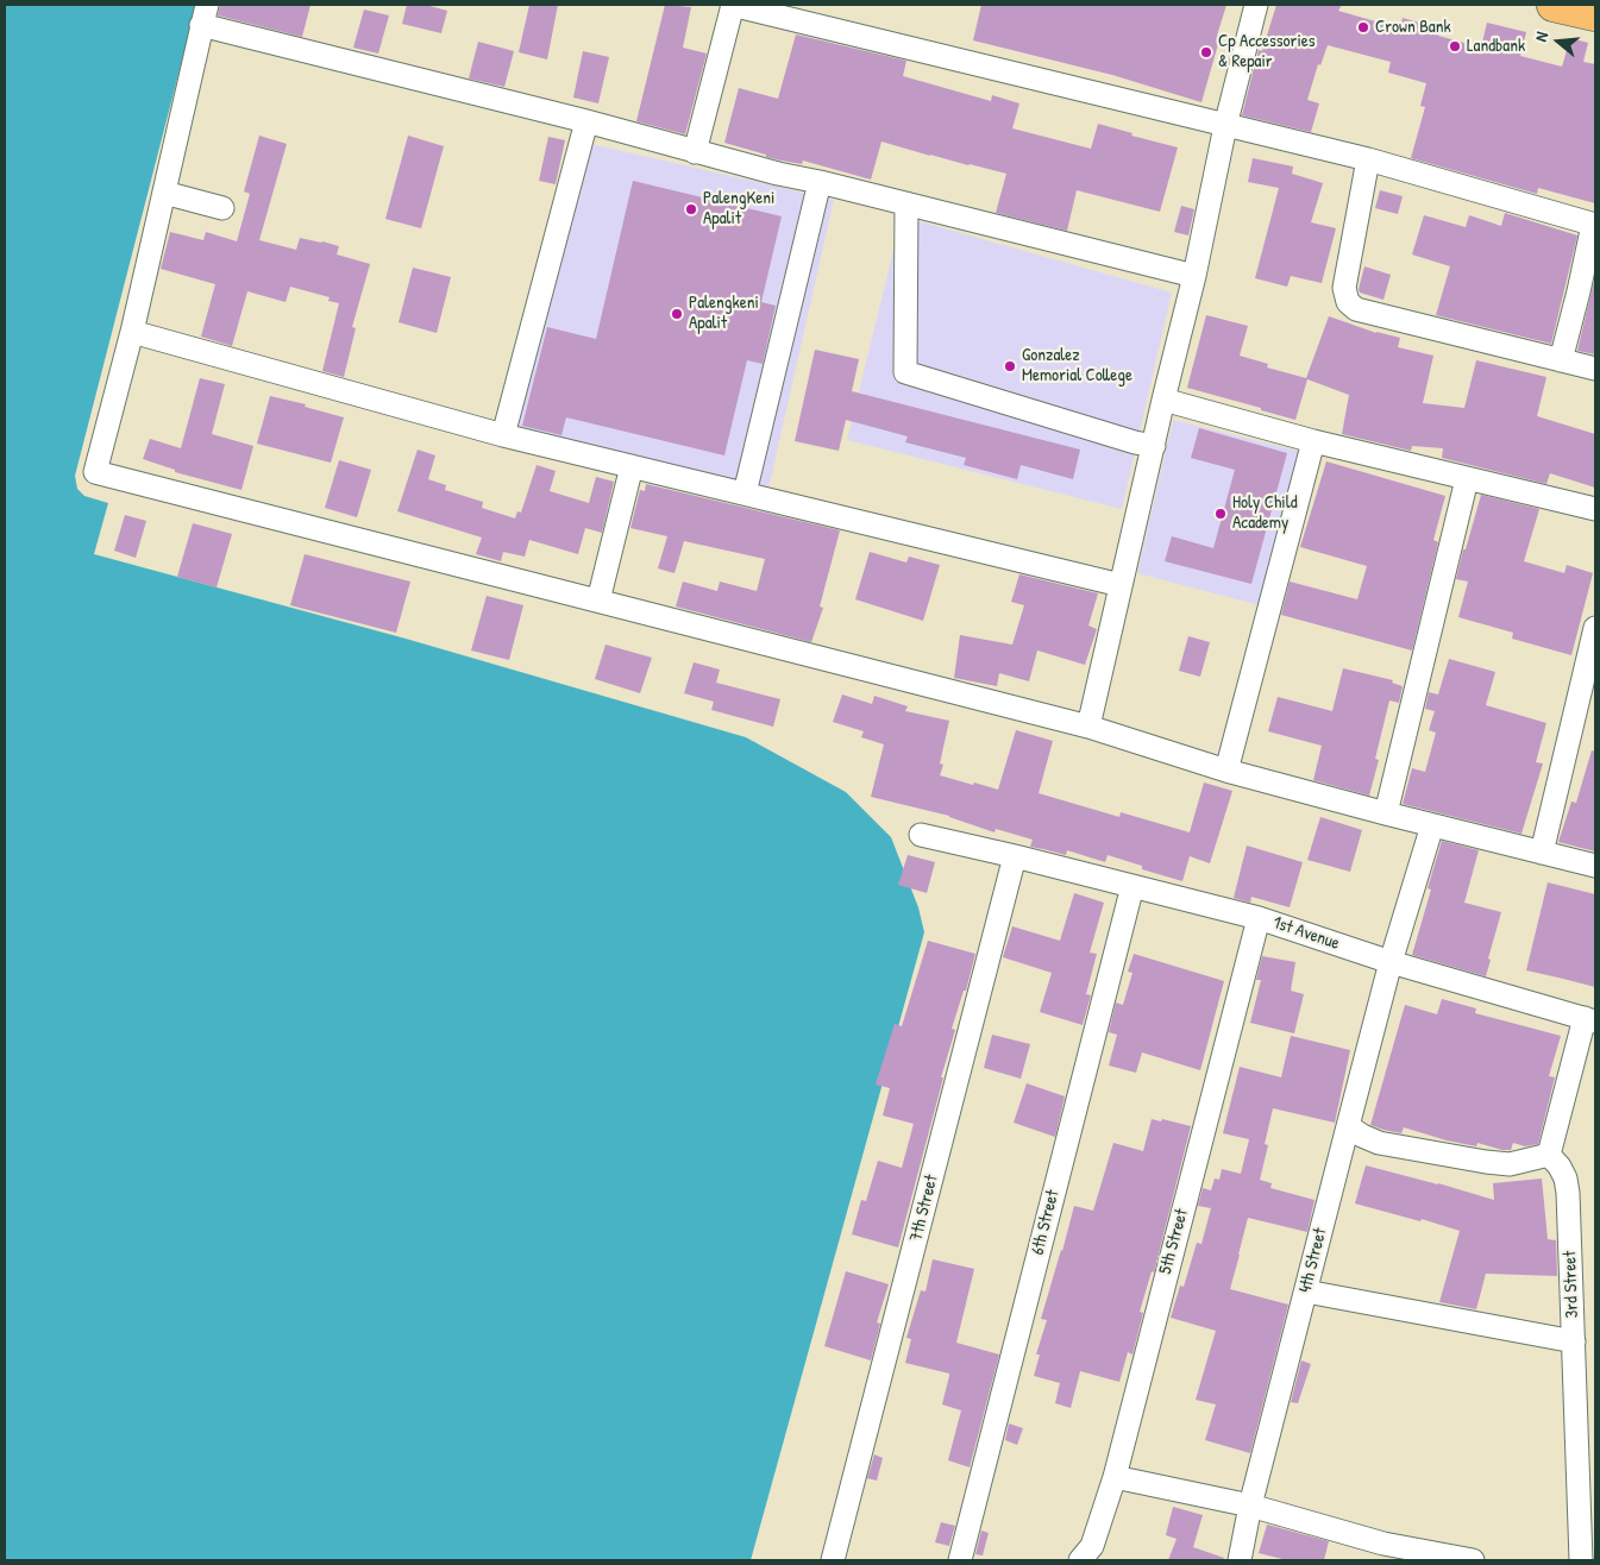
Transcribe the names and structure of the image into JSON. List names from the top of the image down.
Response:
{
  "streets": {
    "street": [
      "1st Avenue",
      "7th Street",
      "6th Street",
      "5th Street",
      "4th Street",
      "3rd Street"
    ]
  },
  "crossings": [
    ["1st Avenue", "7th Street"],
    ["1st Avenue", "6th Street"],
    ["1st Avenue", "5th Street"],
    ["1st Avenue", "4th Street"]
  ],
  "places": [
    "Crown Bank",
    "Landbank",
    "Cp Accessories & Repair",
    "PalengKeni Apalit",
    "Palengkeni Apalit",
    "Gonzalez Memorial College",
    "Holy Child Academy"
  ],
  "north": "left"
}
